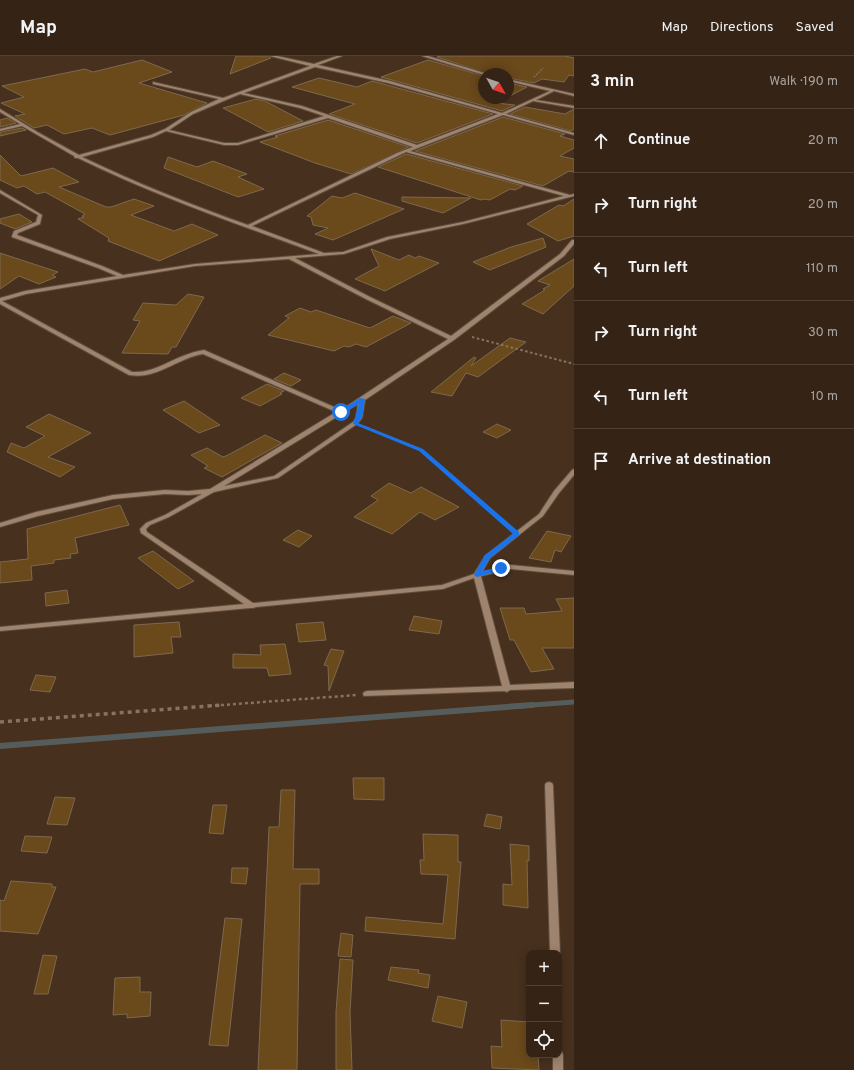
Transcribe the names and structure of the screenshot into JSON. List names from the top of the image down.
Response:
{
  "north": "bottom right",
  "page": {
    "header": "Map",
    "nav": ["Map", "Directions", "Saved"],
    "heading": ["3 min", "Walk · 190 m"],
    "list": [
      ["Continue", "20 m"],
      ["Turn right", "20 m"],
      ["Turn left", "110 m"],
      ["Turn right", "30 m"],
      ["Turn left", "10 m"],
      "Arrive at destination"
    ],
    "map_buttons": ["+", "−"]
  }
}
